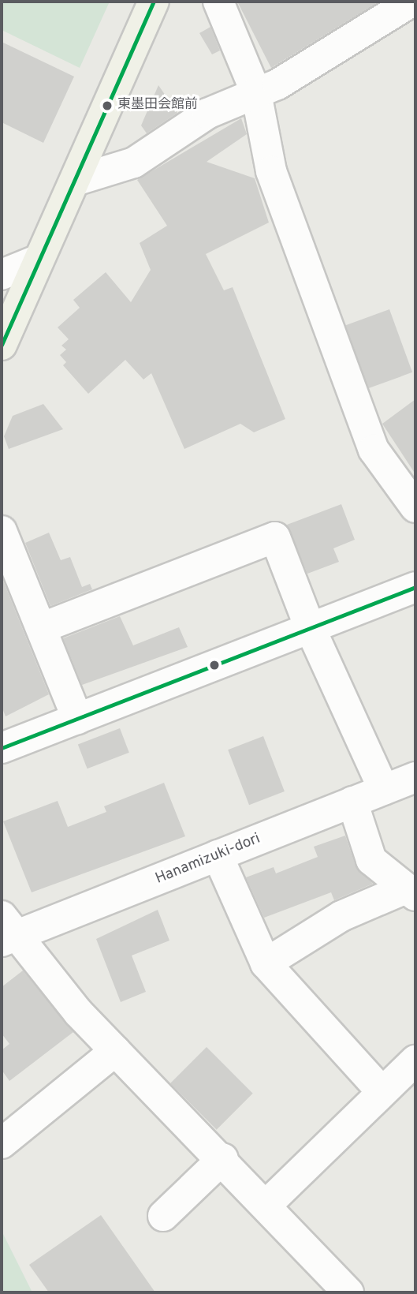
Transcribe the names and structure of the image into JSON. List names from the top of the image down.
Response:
{
  "streets": {
    "street": ["Hanamizuki-dori"]
  },
  "places": ["東墨田会館前"]
}
